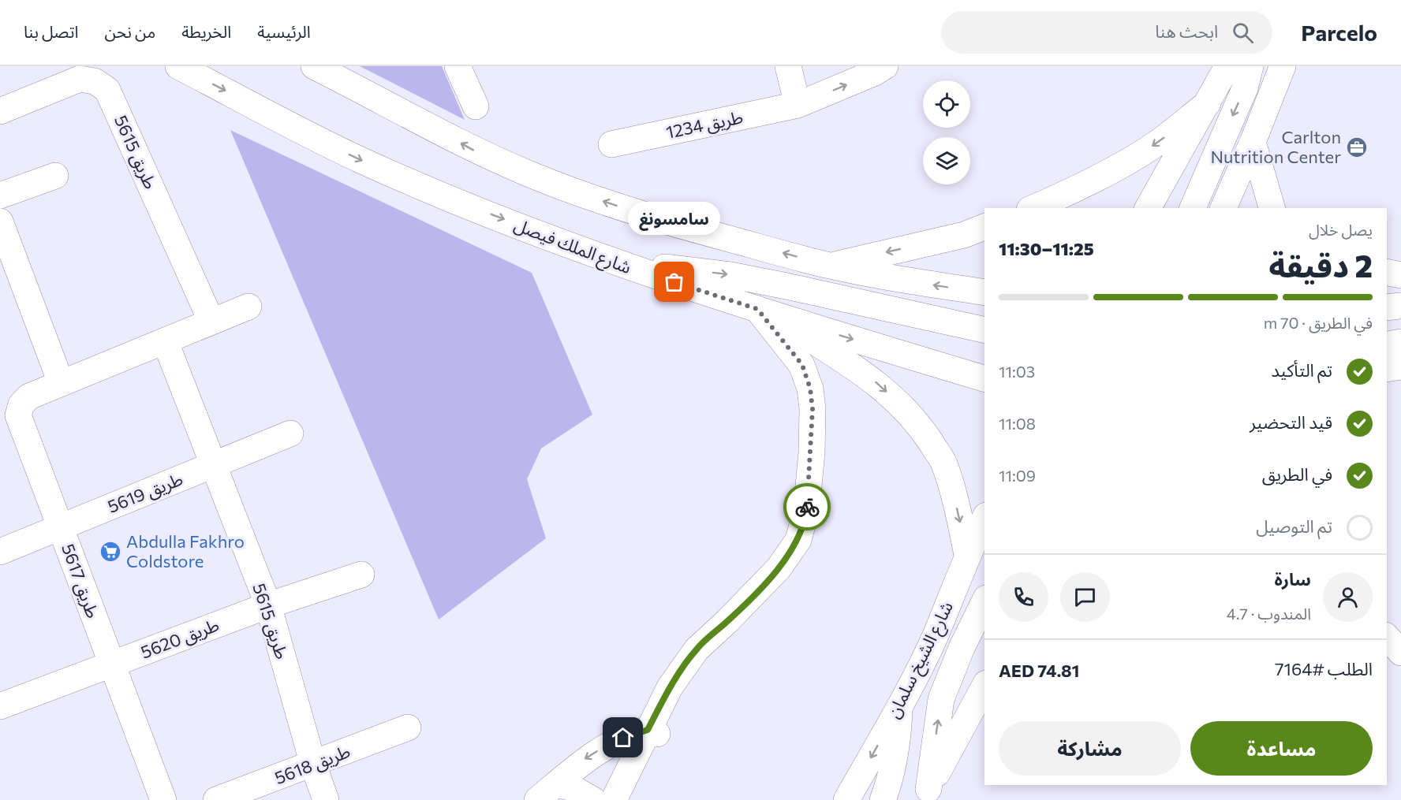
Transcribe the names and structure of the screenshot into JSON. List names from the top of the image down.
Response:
{
  "streets": {
    "main road": [
      "طريق 1234",
      "طريق 5615",
      "شارع الملك فيصل",
      "طريق 5619",
      "طريق 5617",
      "طريق 5620",
      "شارع الشيخ سلمان",
      "طريق 5618"
    ]
  },
  "crossings": [
    ["طريق 5615", "طريق 5619"],
    ["طريق 5615", "طريق 5617"],
    ["طريق 5615", "طريق 5620"],
    ["طريق 5615", "طريق 5618"],
    ["طريق 5619", "طريق 5617"],
    ["طريق 5617", "طريق 5620"]
  ],
  "places": {
    "office": ["Carlton Nutrition Center"],
    "other": ["سامسونغ"],
    "supermarket": ["Abdulla Fakhro Coldstore"]
  },
  "page": {
    "header": "Parcelo",
    "search": "ابحث هنا",
    "nav": [
      "الرئيسية",
      "الخريطة",
      "من نحن",
      "اتصل بنا"
    ],
    "bubble": "سامسونغ",
    "heading": ["2 دقيقة", "يصل خلال", "11:25–11:30"],
    "panel": [
      "سارة",
      "المندوب · 4.7",
      "الطلب #7164",
      "AED 74.81"
    ],
    "bar": "في الطريق · 70 m",
    "list": [
      ["تم التأكيد", "11:03"],
      ["قيد التحضير", "11:08"],
      ["في الطريق", "11:09"],
      "تم التوصيل"
    ],
    "buttons": ["مساعدة", "مشاركة"]
  }
}
